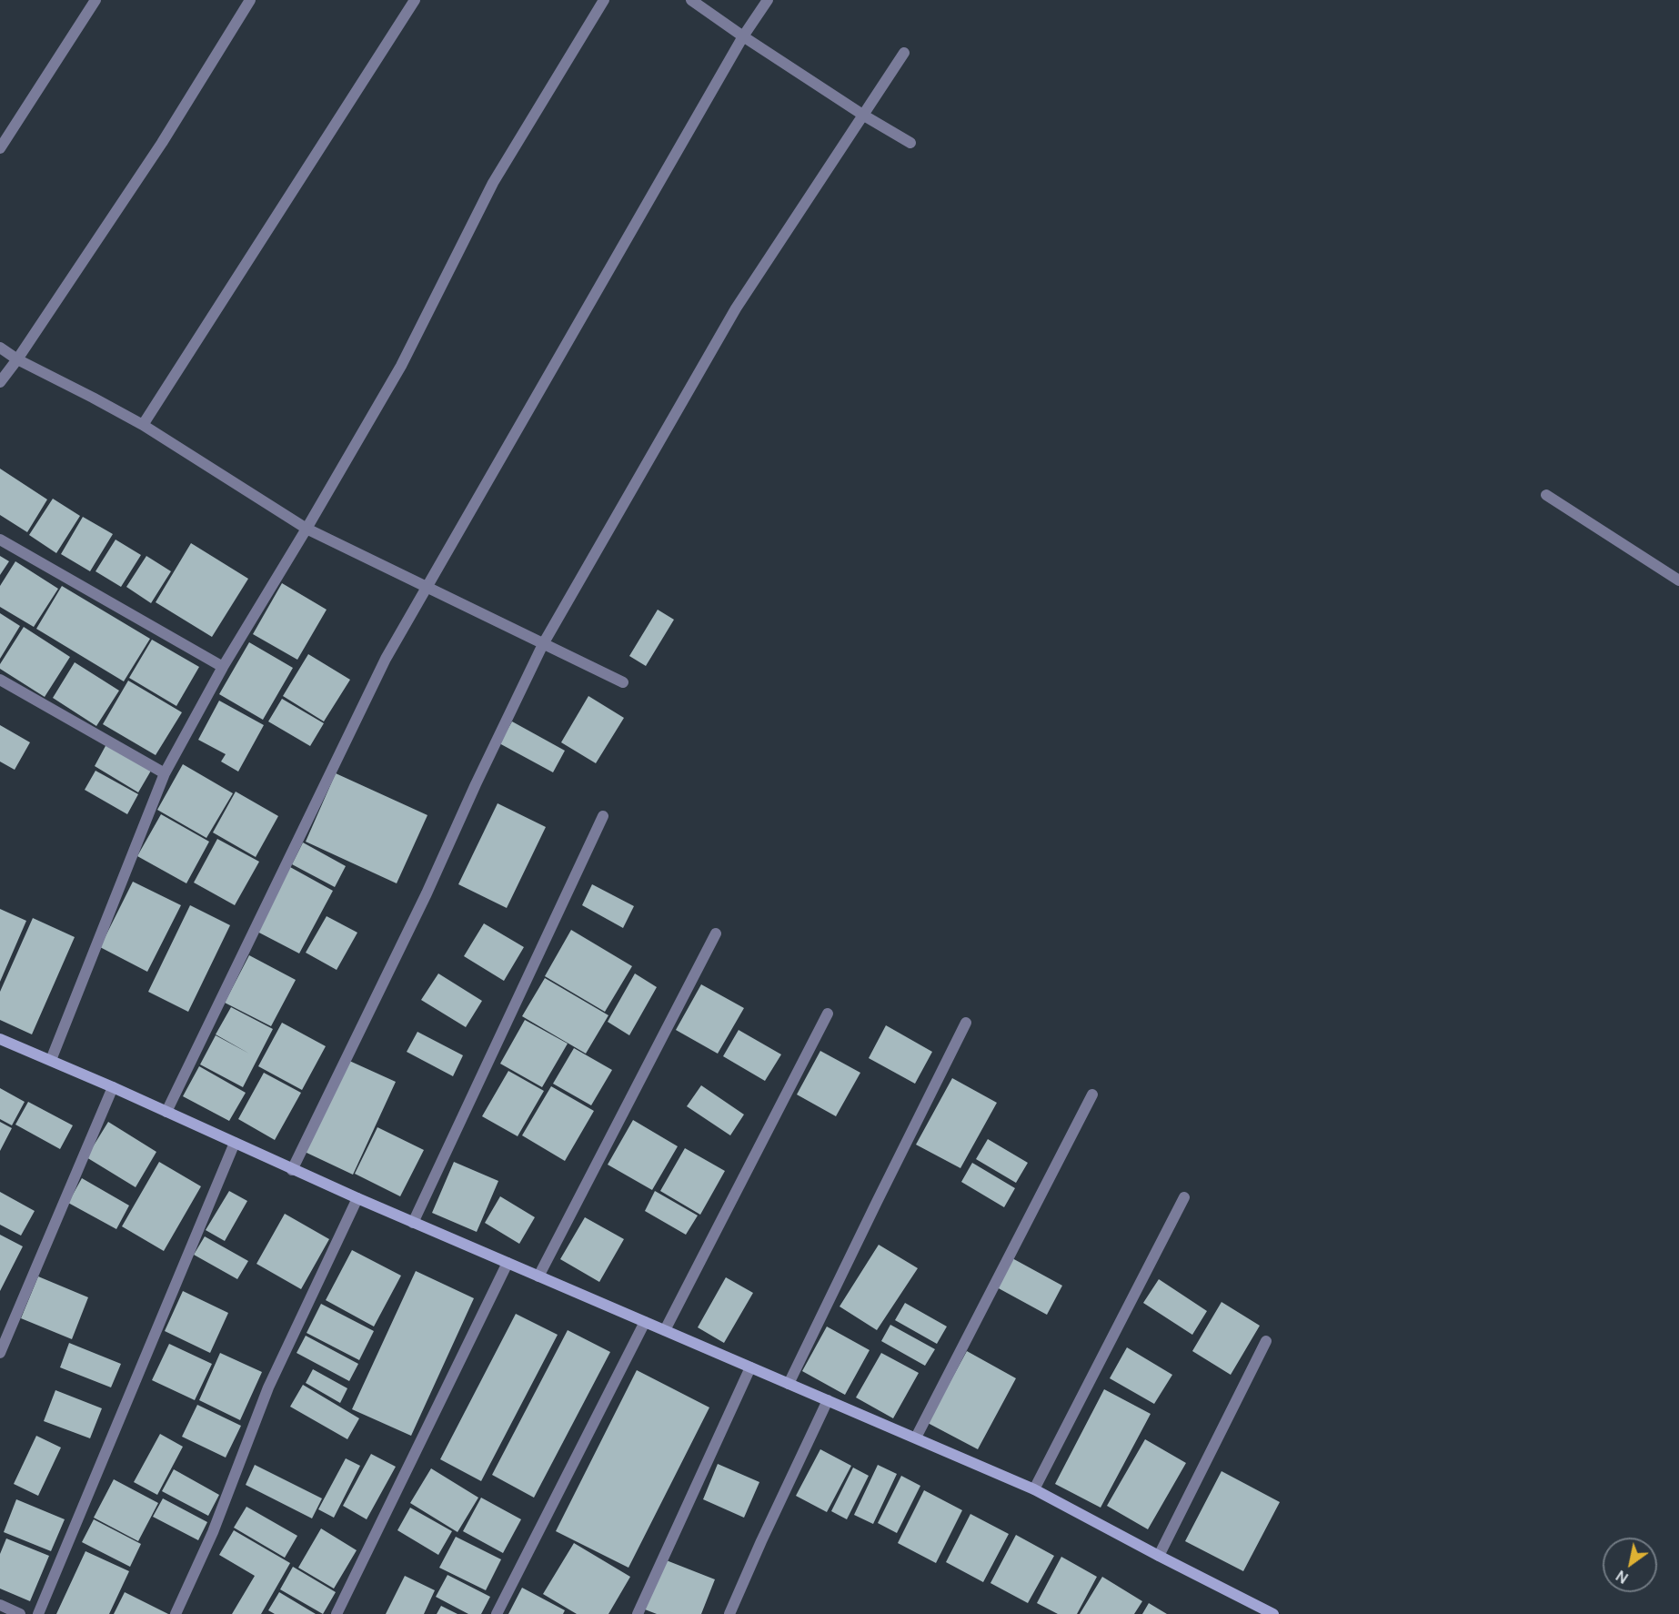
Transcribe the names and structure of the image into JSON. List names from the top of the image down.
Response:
{
  "north": "bottom left"
}
